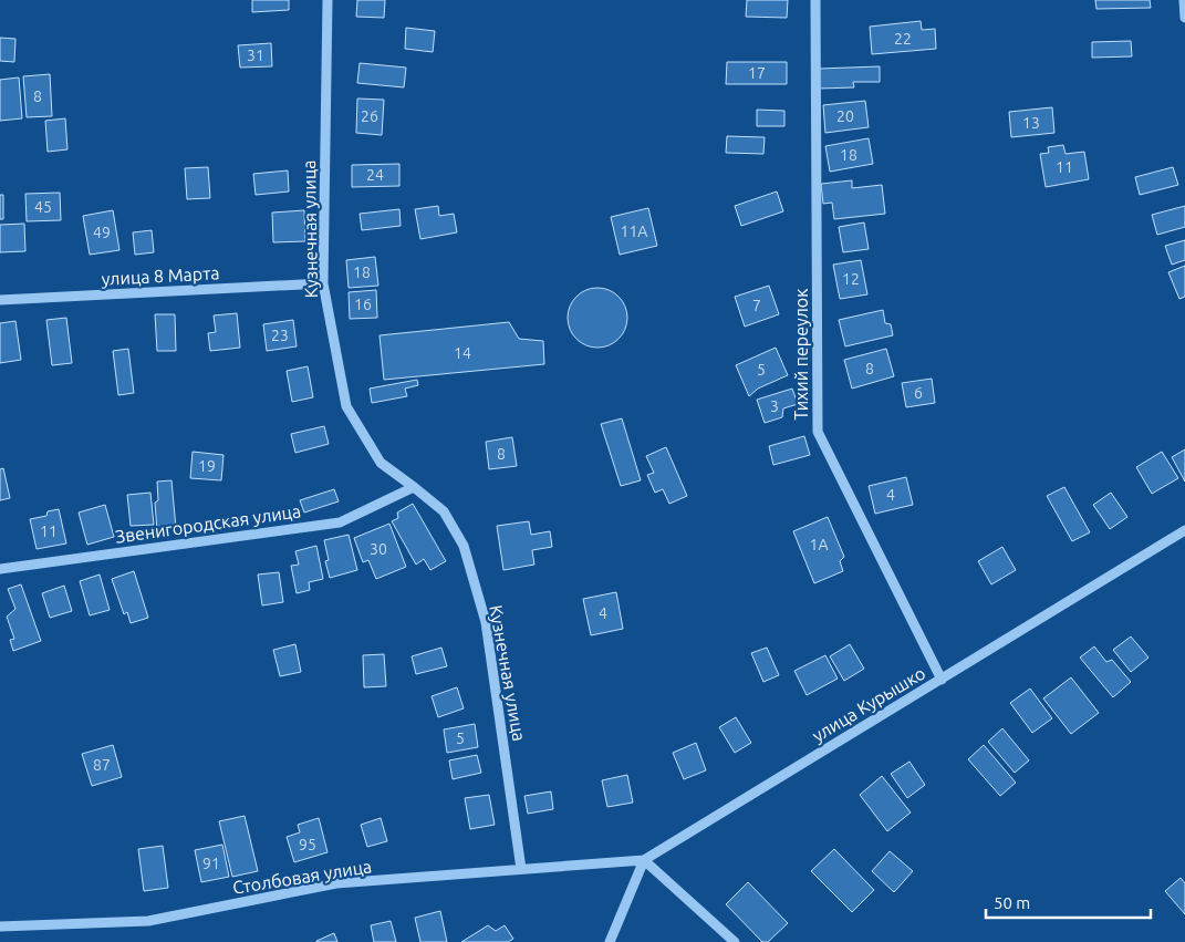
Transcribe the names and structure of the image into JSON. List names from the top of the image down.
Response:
{
  "streets": {
    "street": [
      "Кузнечная улица",
      "улица 8 Марта",
      "Тихий переулок",
      "Звенигородская улица",
      "улица Курышко",
      "Столбовая улица"
    ]
  },
  "crossings": [
    ["Кузнечная улица", "улица 8 Марта"],
    ["Кузнечная улица", "Звенигородская улица"],
    ["Кузнечная улица", "Столбовая улица"],
    ["Тихий переулок", "улица Курышко"],
    ["улица Курышко", "Столбовая улица"]
  ],
  "house_numbers": [
    "22",
    "31",
    "17",
    "8",
    "26",
    "20",
    "13",
    "18",
    "11",
    "24",
    "45",
    "11А",
    "49",
    "18",
    "12",
    "16",
    "7",
    "23",
    "14",
    "8",
    "5",
    "6",
    "3",
    "8",
    "19",
    "4",
    "11",
    "1А",
    "30",
    "4",
    "5",
    "87",
    "95",
    "91"
  ],
  "scale_bar": "50 m"
}
